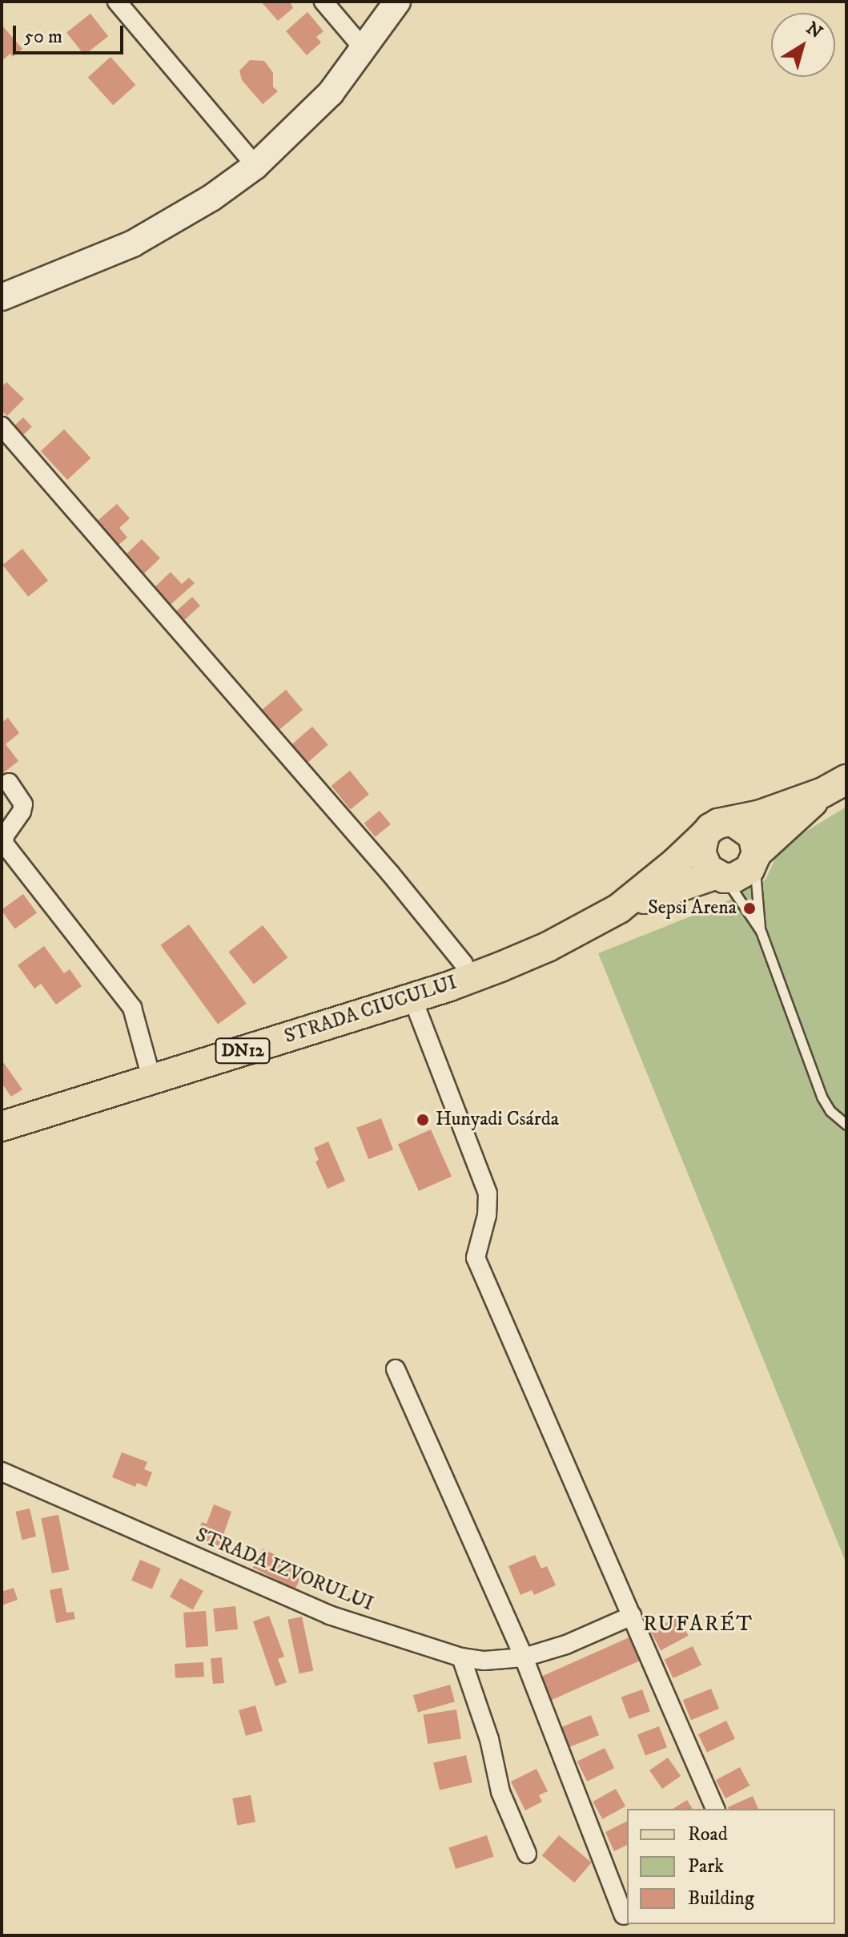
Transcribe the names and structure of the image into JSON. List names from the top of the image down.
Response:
{
  "streets": {
    "main road": ["STRADA CIUCULUI", "DN12"],
    "street": ["STRADA IZVORULUI"]
  },
  "crossings": [
    ["STRADA CIUCULUI", "DN12"]
  ],
  "districts": ["RUFARÉT"],
  "places": ["Sepsi Arena", "Hunyadi Csárda"],
  "legend": ["Road", "Park", "Building"],
  "scale_bar": "50 m",
  "north": "top right"
}
